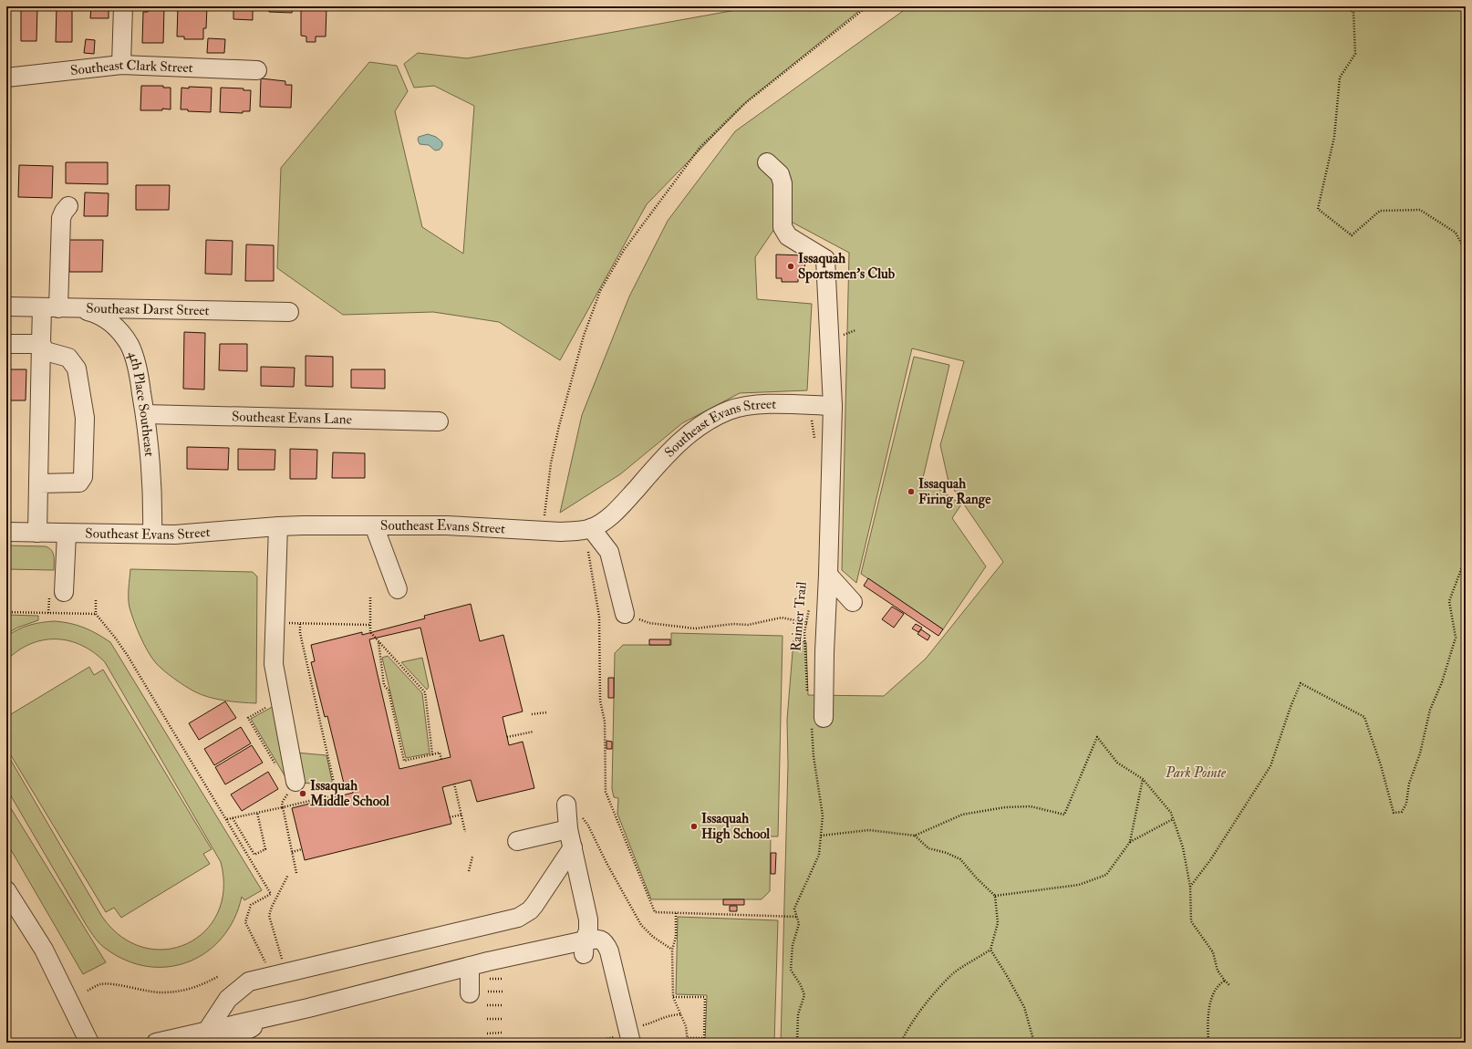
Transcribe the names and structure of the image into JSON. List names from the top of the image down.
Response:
{
  "streets": {
    "street": [
      "Southeast Clark Street",
      "Southeast Darst Street",
      "4th Place Southeast",
      "Southeast Evans Lane",
      "Southeast Evans Street"
    ],
    "path": ["Rainier Trail"]
  },
  "crossings": [
    ["Southeast Darst Street", "4th Place Southeast"],
    ["4th Place Southeast", "Southeast Evans Lane"],
    ["4th Place Southeast", "Southeast Evans Street"]
  ],
  "parks": ["Park Pointe"],
  "places": [
    "Issaquah Sportsmen's Club",
    "Issaquah Firing Range",
    "Issaquah Middle School",
    "Issaquah High School"
  ]
}
